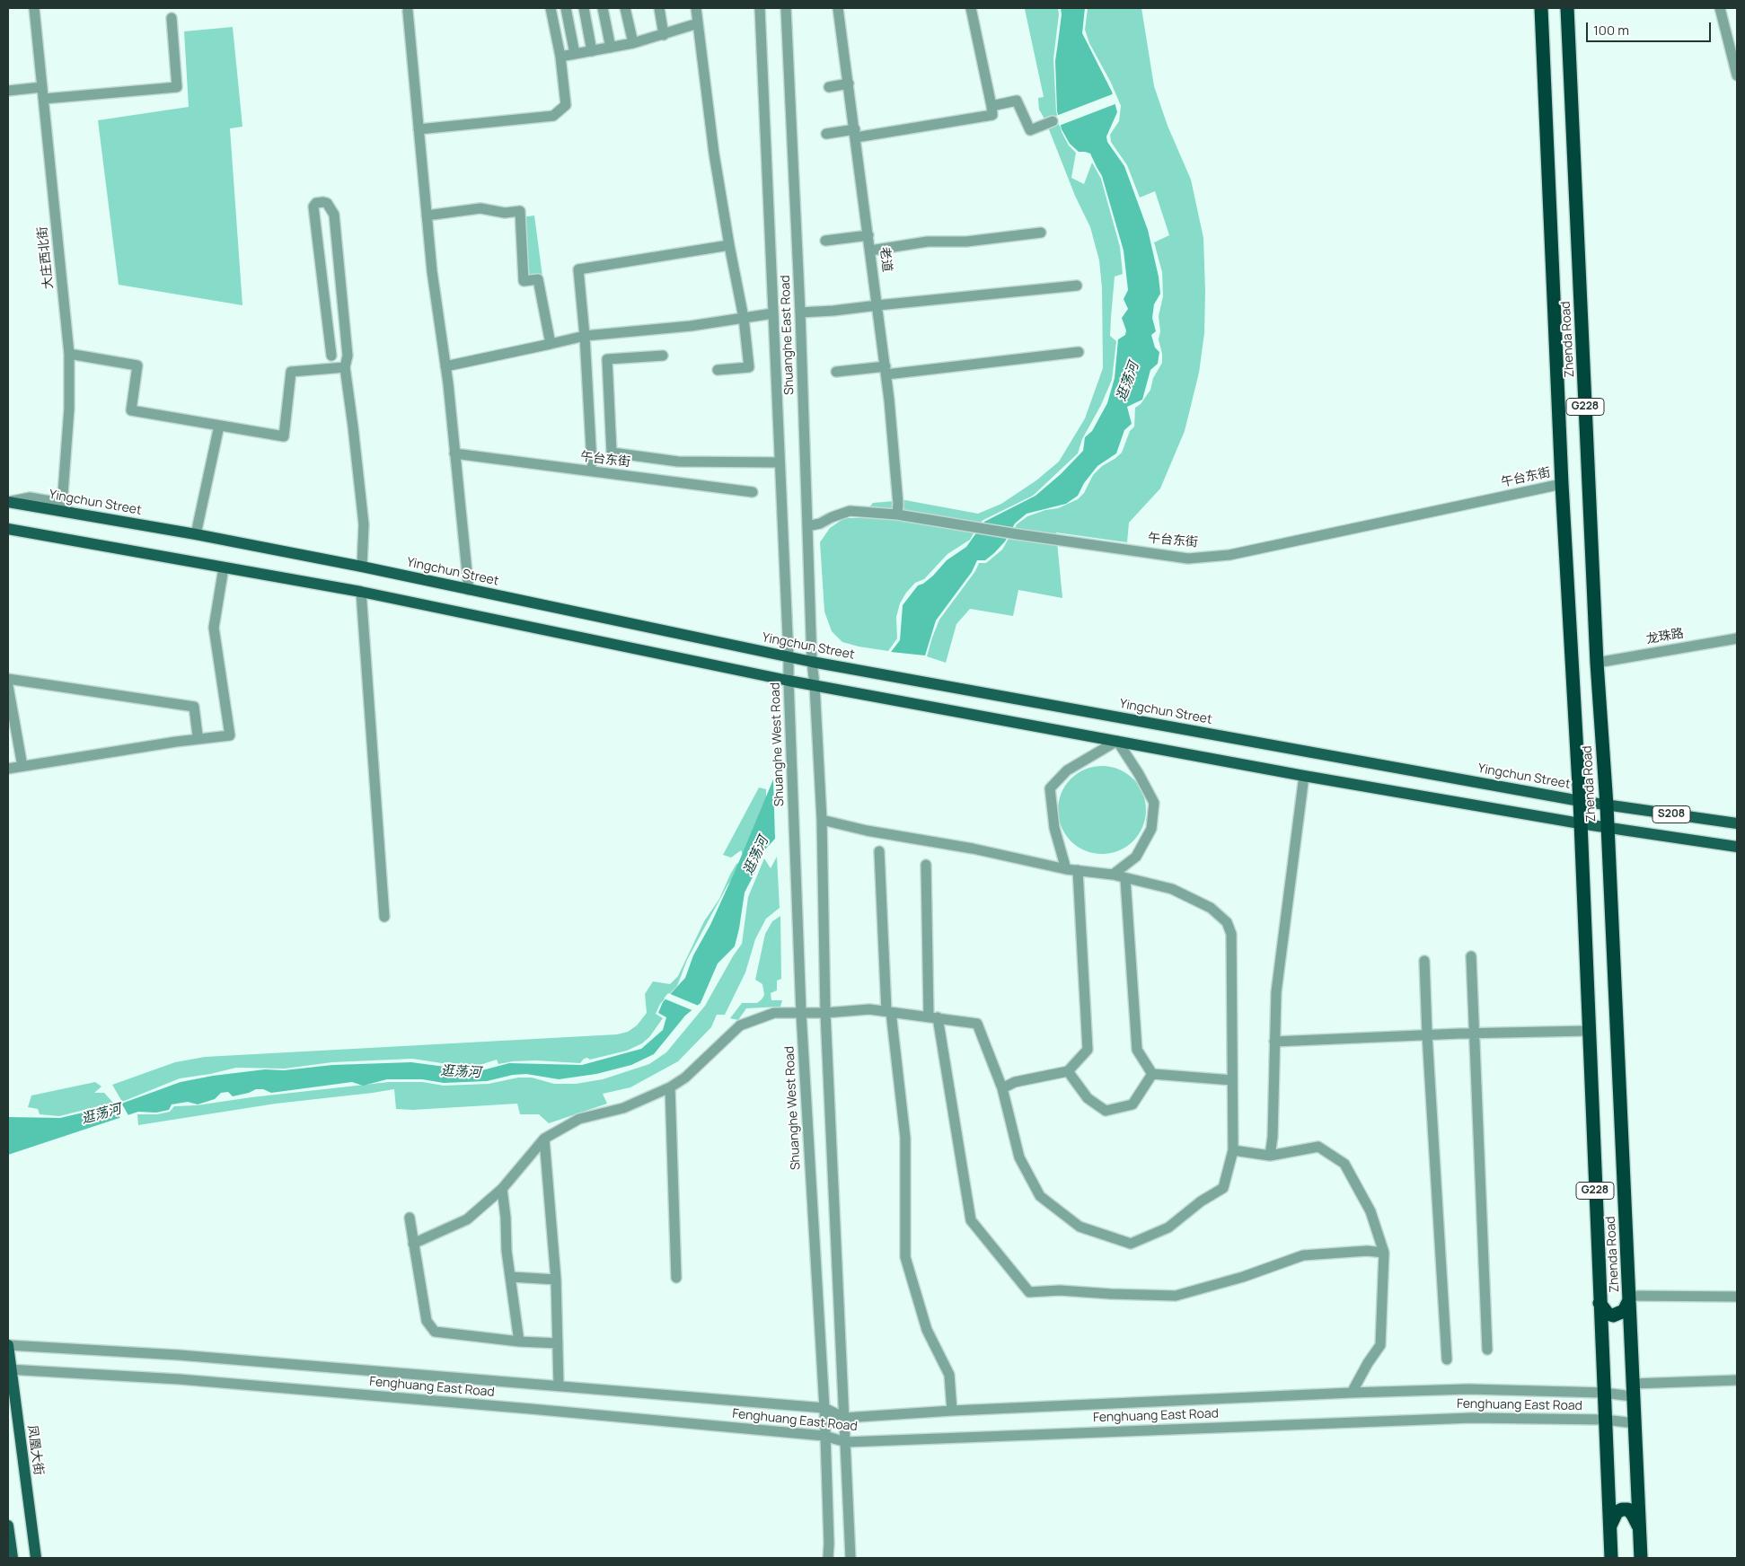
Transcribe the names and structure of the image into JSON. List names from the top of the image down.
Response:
{
  "streets": {
    "highway": ["Zhenda Road", "G228"],
    "main road": ["Yingchun Street", "S208", "凤凰大街"],
    "street": [
      "大庄西北街",
      "老道",
      "Shuanghe East Road",
      "午台东街",
      "龙珠路",
      "Shuanghe West Road",
      "Fenghuang East Road"
    ]
  },
  "crossings": [
    ["老道", "午台东街"],
    ["Shuanghe East Road", "午台东街"],
    ["Shuanghe East Road", "Yingchun Street"],
    ["Shuanghe East Road", "Shuanghe West Road"],
    ["Zhenda Road", "午台东街"],
    ["Zhenda Road", "Yingchun Street"],
    ["Zhenda Road", "龙珠路"],
    ["Zhenda Road", "S208"],
    ["Zhenda Road", "Fenghuang East Road"],
    ["Yingchun Street", "Shuanghe West Road"],
    ["Yingchun Street", "S208"],
    ["Shuanghe West Road", "Fenghuang East Road"],
    ["Fenghuang East Road", "凤凰大街"]
  ],
  "water": ["逛荡河"],
  "scale_bar": "100 m"
}
